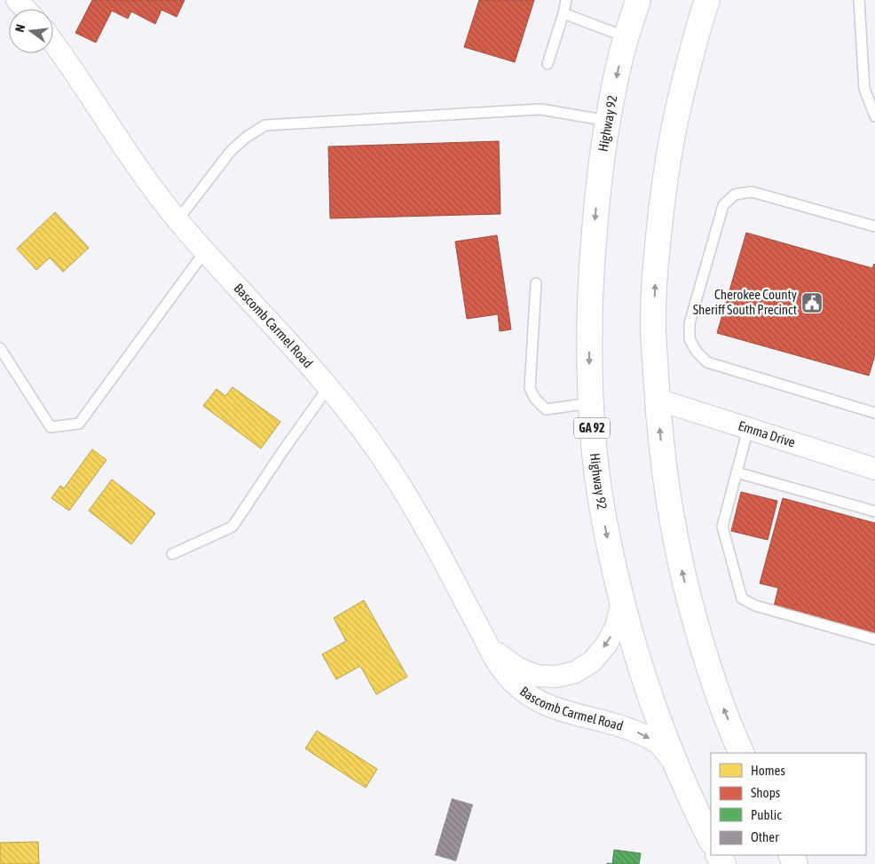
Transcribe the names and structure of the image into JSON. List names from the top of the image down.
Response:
{
  "streets": {
    "main road": ["Highway 92", "GA 92"],
    "street": ["Bascomb Carmel Road", "Emma Drive"]
  },
  "crossings": [
    ["Highway 92", "Bascomb Carmel Road"]
  ],
  "places": {
    "public building": ["Cherokee County Sheriff South Precinct"]
  },
  "legend": [
    "Homes",
    "Shops",
    "Public",
    "Other"
  ],
  "north": "left"
}
